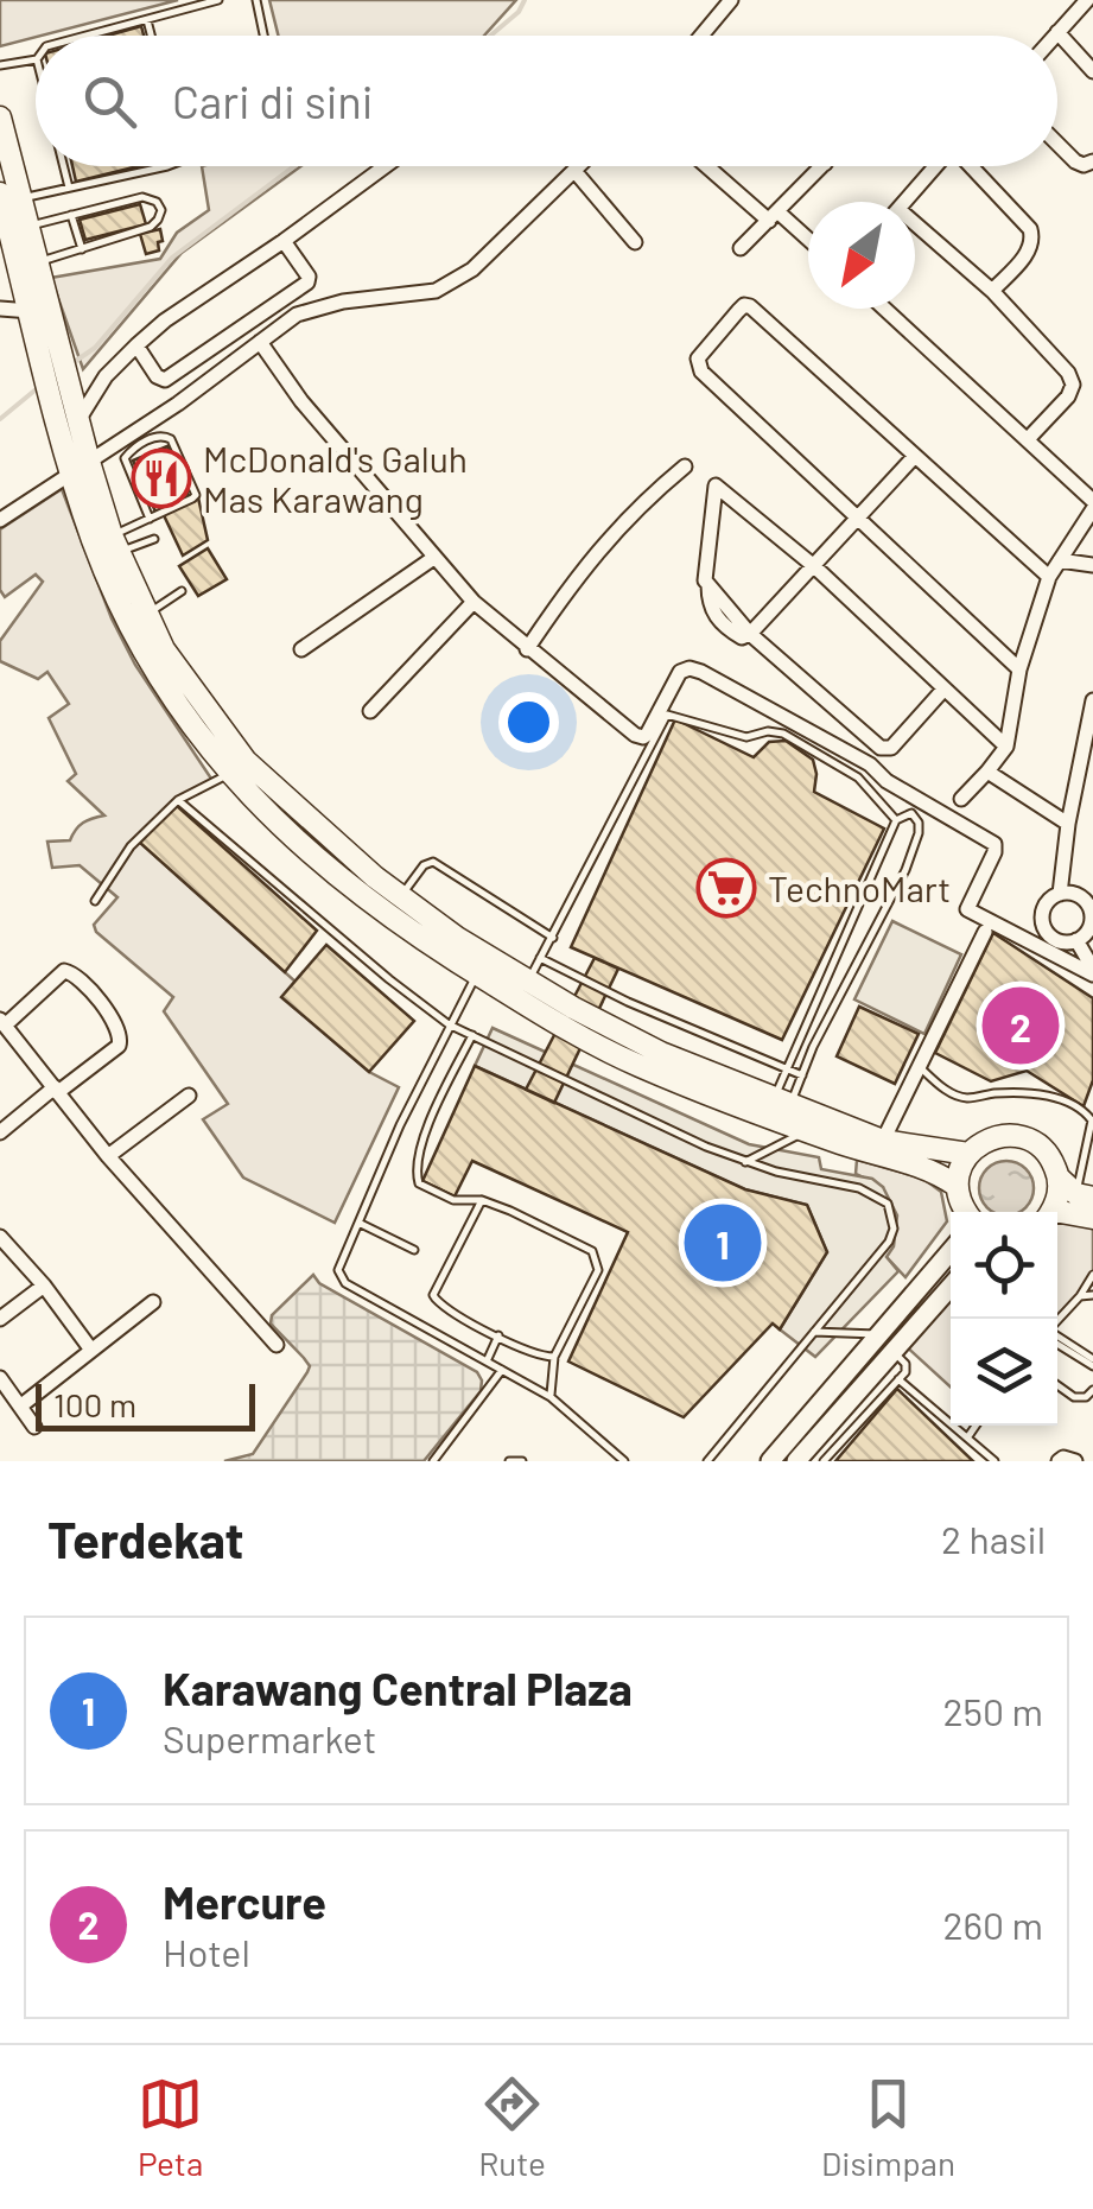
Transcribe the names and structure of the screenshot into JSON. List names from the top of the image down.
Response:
{
  "places": {
    "restaurant": ["McDonald's Galuh Mas Karawang"],
    "supermarket": ["TechnoMart"]
  },
  "scale_bar": "100 m",
  "north": "bottom left",
  "page": {
    "search": "Cari di sini",
    "pins": ["2", "1"],
    "scale": "100 m",
    "heading": ["Terdekat", "2 hasil"],
    "list": [
      {
        "mark": "1",
        "name": "Karawang Central Plaza",
        "note": "Supermarket",
        "value": "250 m"
      },
      {
        "mark": "2",
        "name": "Mercure",
        "note": "Hotel",
        "value": "260 m"
      }
    ],
    "nav": ["Peta", "Rute", "Disimpan"]
  }
}
